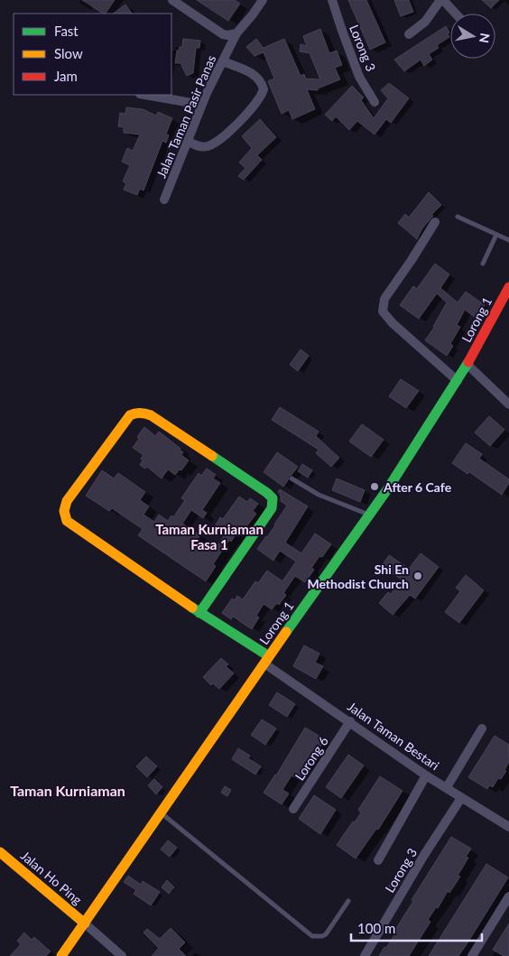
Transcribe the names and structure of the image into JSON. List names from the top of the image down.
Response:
{
  "streets": {
    "street": [
      "Lorong 3",
      "Jalan Taman Pasir Panas",
      "Lorong 1",
      "Jalan Taman Bestari",
      "Lorong 6",
      "Jalan Ho Ping"
    ]
  },
  "crossings": [
    ["Lorong 3", "Jalan Taman Bestari"],
    ["Lorong 1", "Jalan Taman Bestari"],
    ["Lorong 1", "Jalan Ho Ping"],
    ["Jalan Taman Bestari", "Lorong 6"]
  ],
  "districts": ["Taman Kurniaman Fasa 1", "Taman Kurniaman"],
  "places": ["After 6 Cafe", "Shi En Methodist Church"],
  "legend": ["Fast", "Slow", "Jam"],
  "scale_bar": "100 m",
  "north": "right"
}
